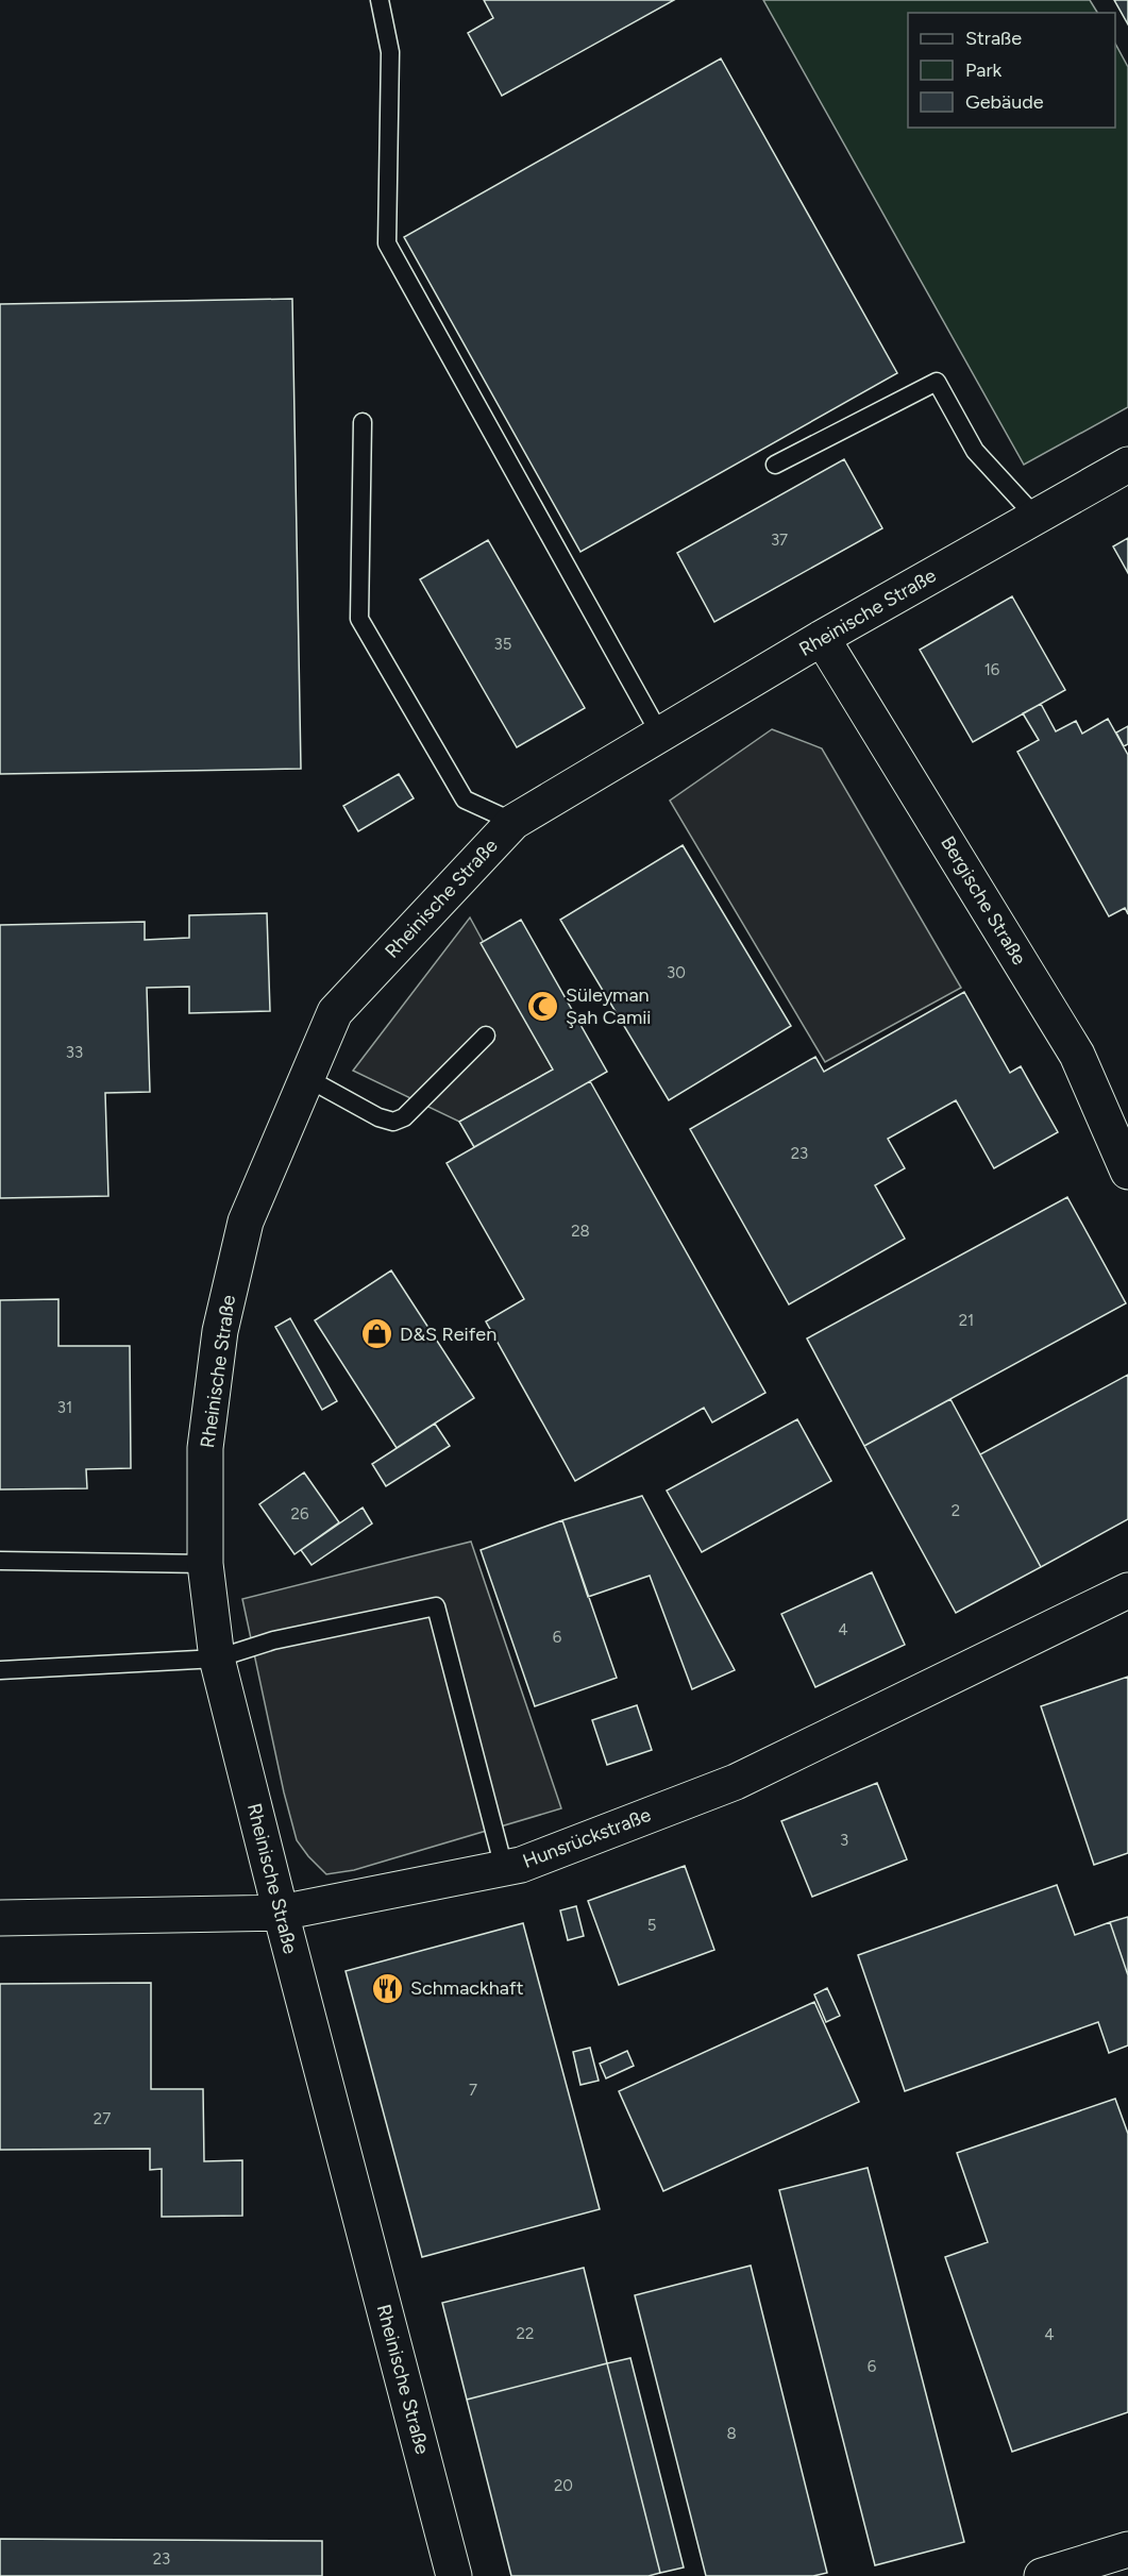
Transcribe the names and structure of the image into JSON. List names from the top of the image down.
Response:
{
  "streets": {
    "street": ["Rheinische Straße", "Bergische Straße", "Hunsrückstraße"]
  },
  "crossings": [
    ["Rheinische Straße", "Bergische Straße"],
    ["Rheinische Straße", "Hunsrückstraße"]
  ],
  "places": {
    "mosque": ["Süleyman Şah Camii"],
    "shop": ["D&S Reifen"],
    "restaurant": ["Schmackhaft"]
  },
  "house_numbers": [
    "37",
    "35",
    "16",
    "30",
    "33",
    "23",
    "28",
    "21",
    "31",
    "2",
    "26",
    "4",
    "6",
    "3",
    "5",
    "7",
    "27",
    "22",
    "4",
    "6",
    "8",
    "20",
    "23"
  ],
  "legend": ["Straße", "Park", "Gebäude"]
}
